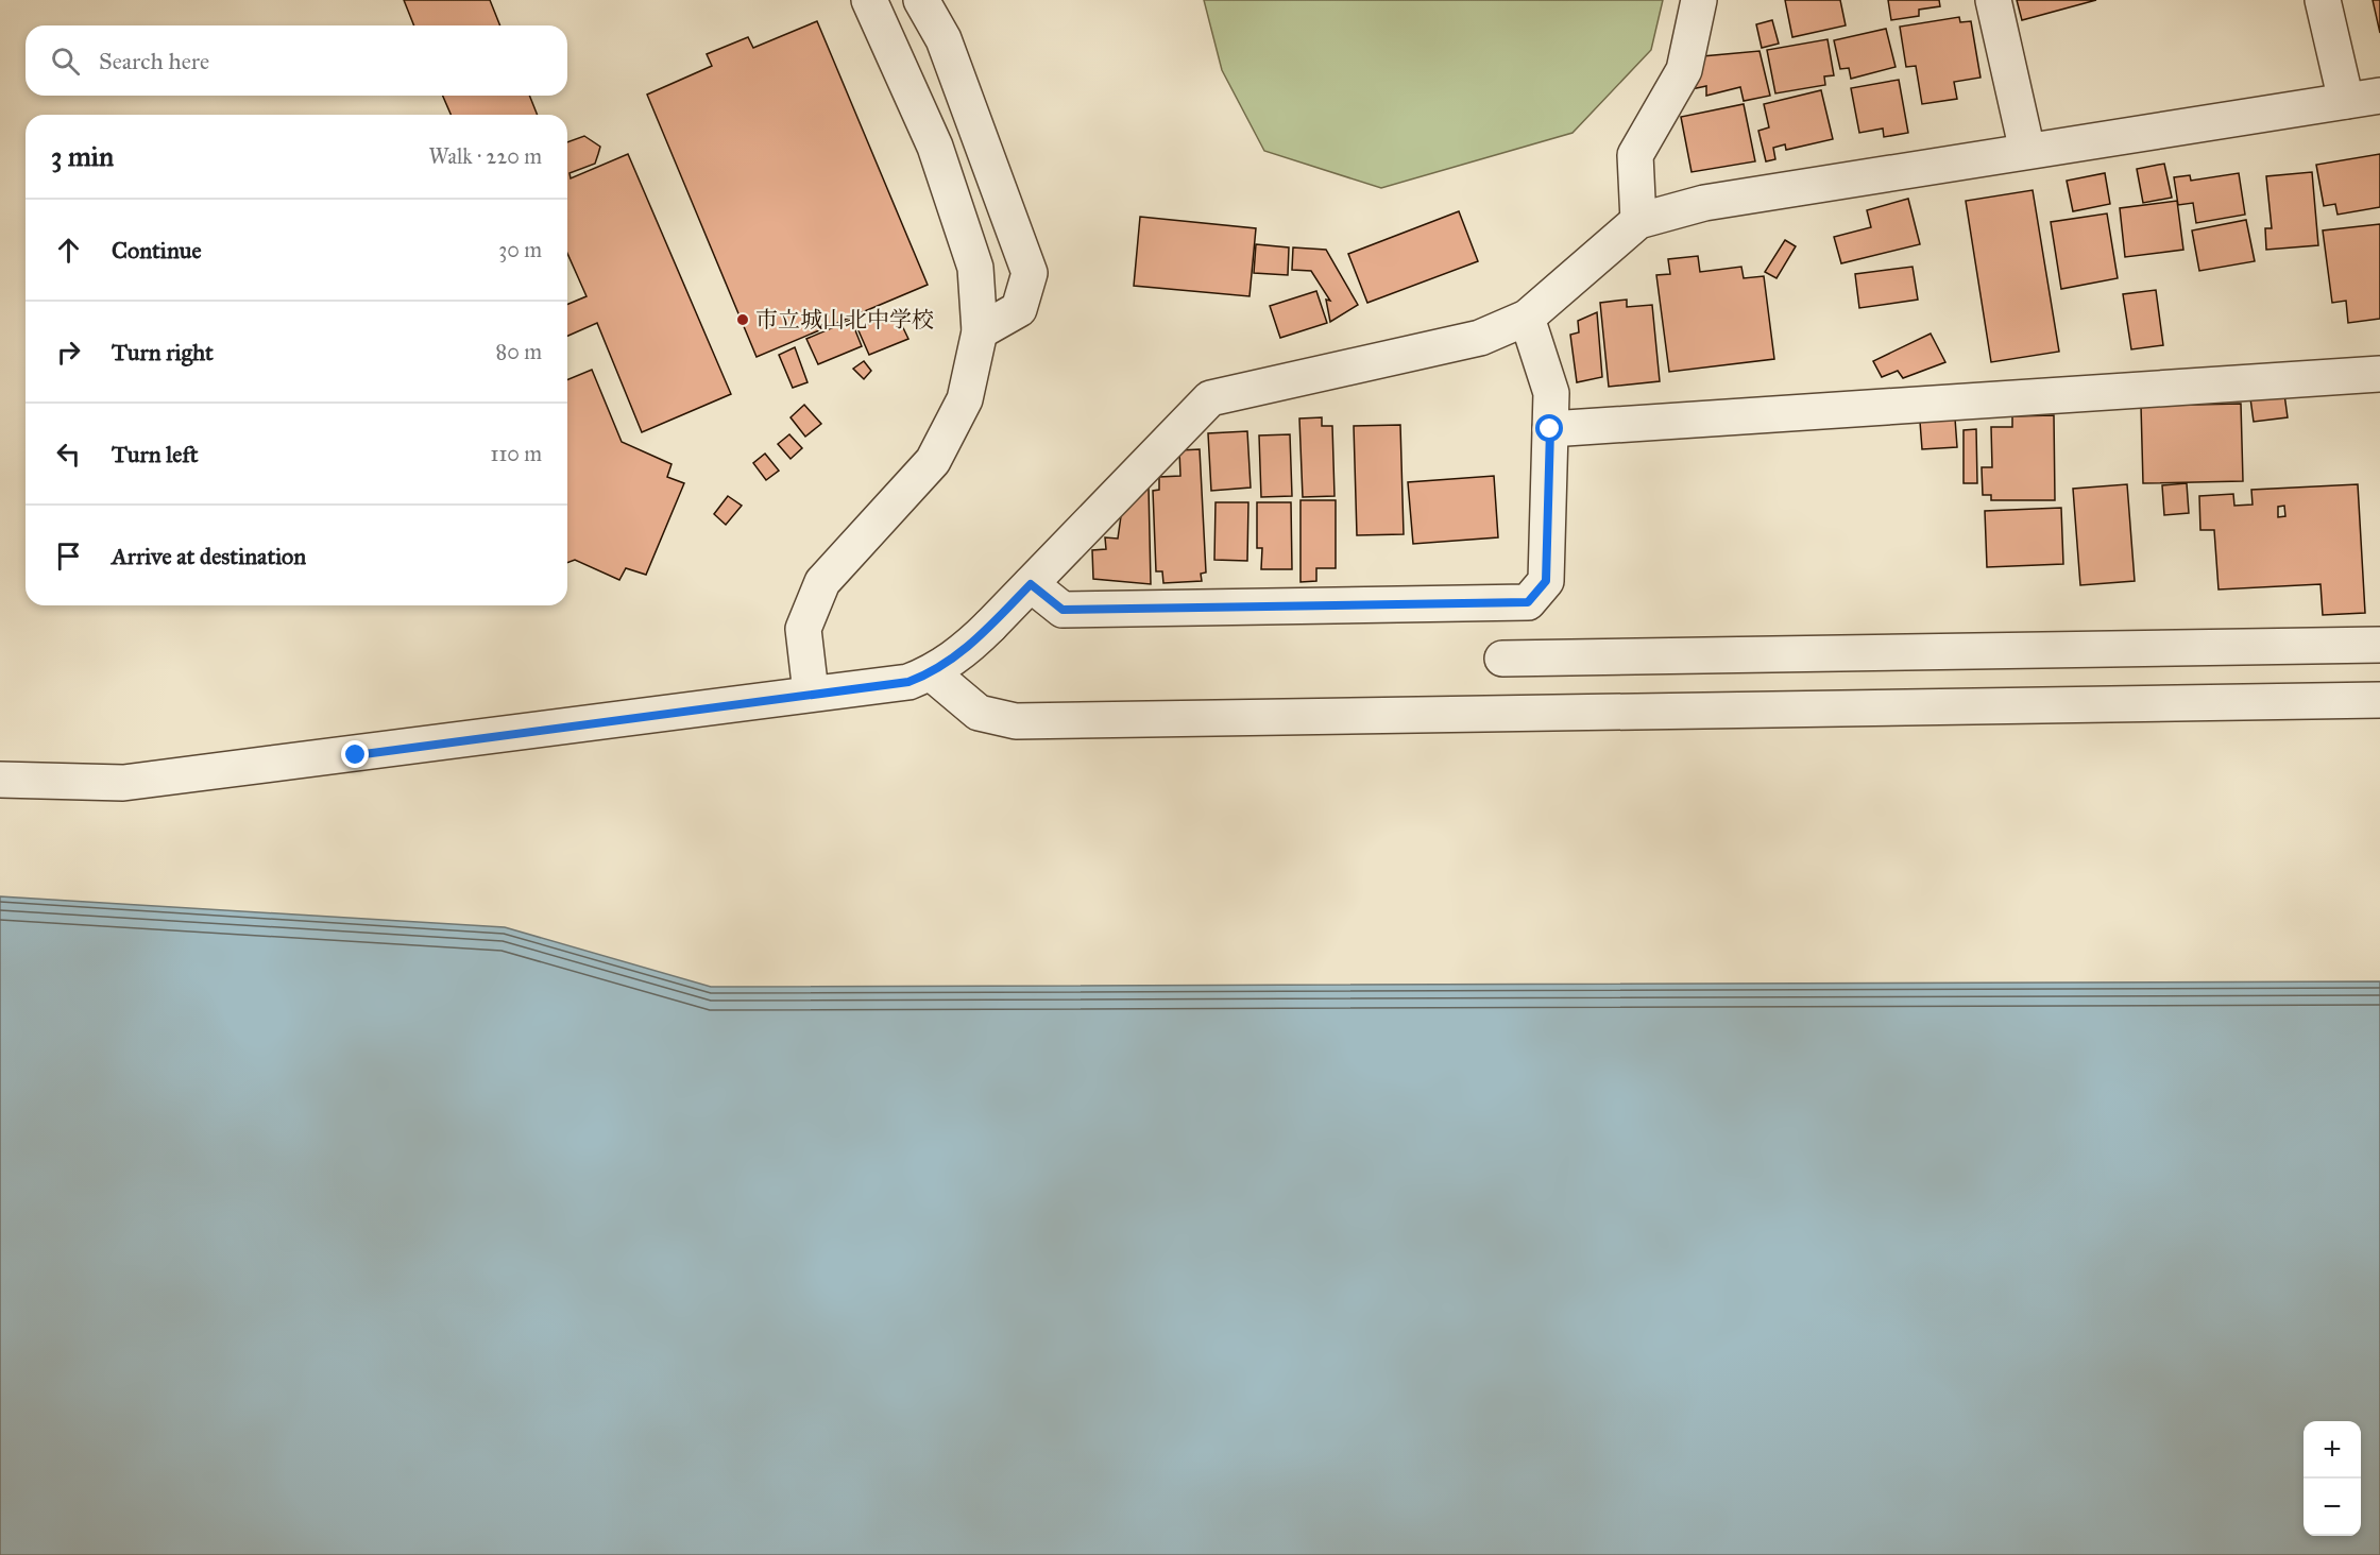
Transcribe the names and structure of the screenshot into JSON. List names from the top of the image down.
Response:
{
  "places": ["市立城山北中学校"],
  "page": {
    "search": "Search here",
    "heading": ["3 min", "Walk · 220 m"],
    "list": [
      ["Continue", "30 m"],
      ["Turn right", "80 m"],
      ["Turn left", "110 m"],
      "Arrive at destination"
    ],
    "map_buttons": ["+", "−"]
  }
}
